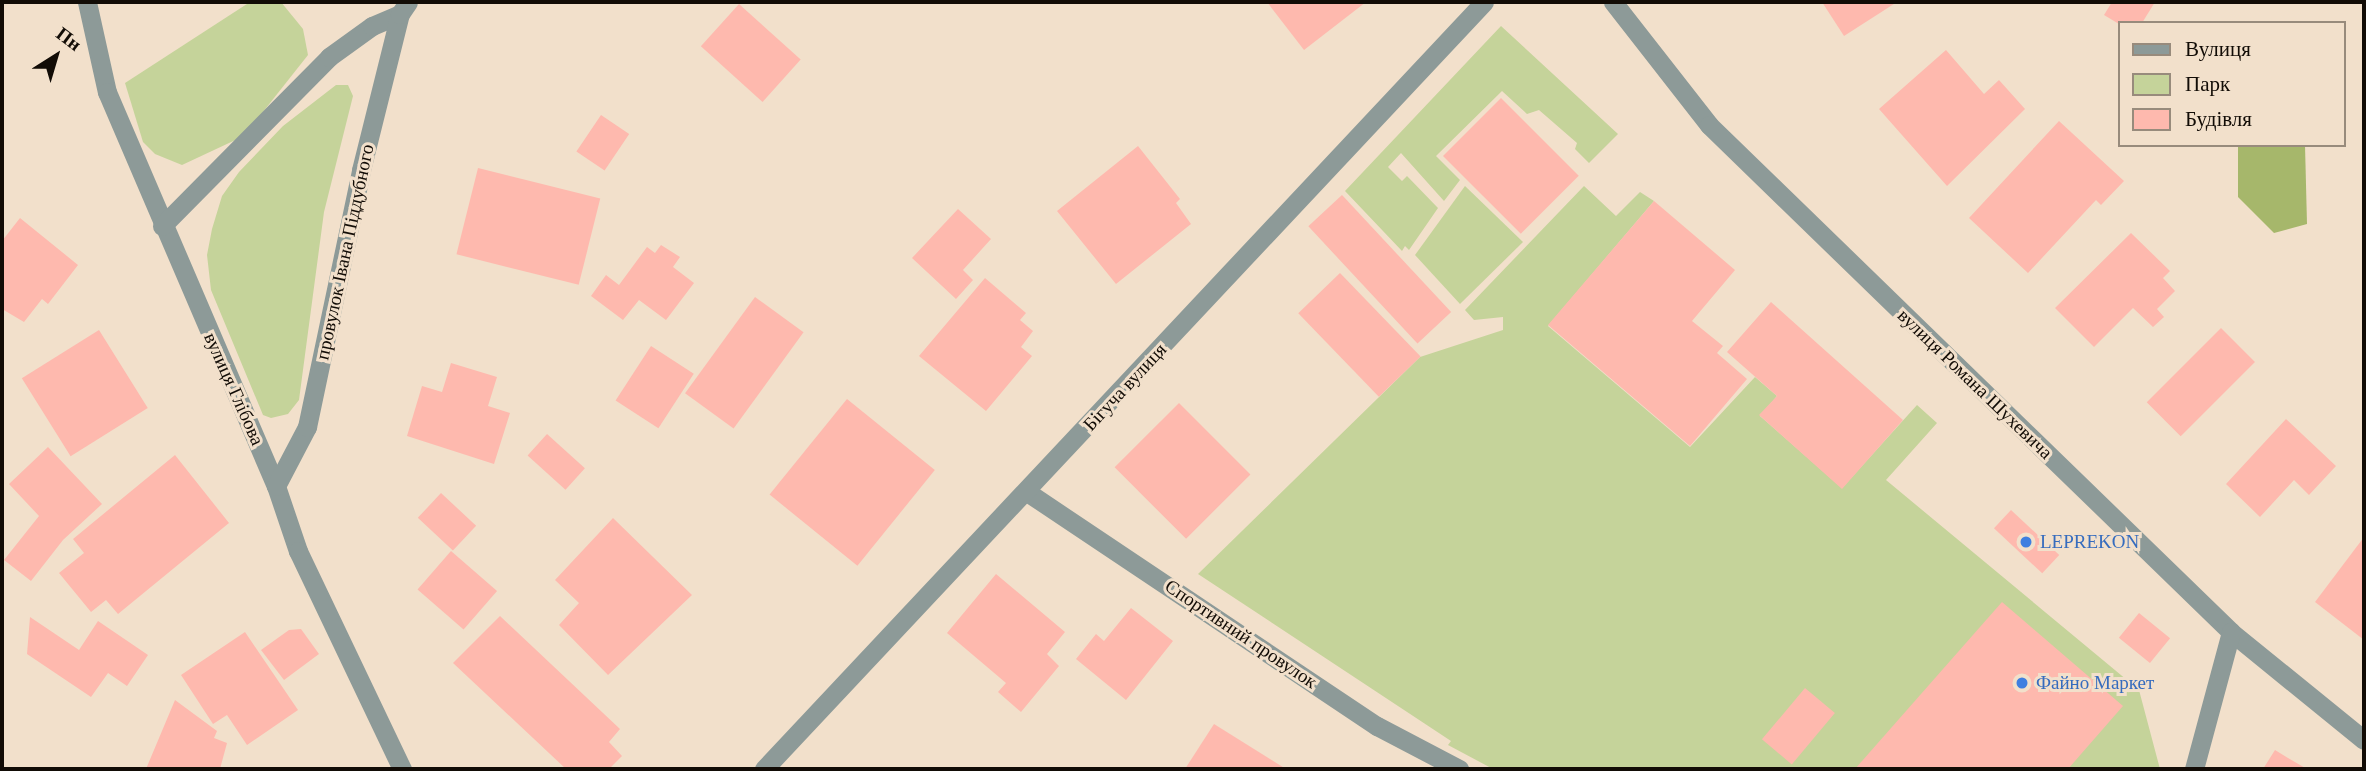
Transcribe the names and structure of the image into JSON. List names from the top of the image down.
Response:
{
  "streets": {
    "street": [
      "провулок Івана Піддубного",
      "вулиця Романа Шухевича",
      "Бігуча вулиця",
      "вулиця Глібова",
      "Спортивний провулок"
    ]
  },
  "crossings": [
    ["провулок Івана Піддубного", "вулиця Глібова"],
    ["Бігуча вулиця", "Спортивний провулок"]
  ],
  "places": ["LEPREKON", "Файно Маркет"],
  "legend": ["Вулиця", "Парк", "Будівля"],
  "north": "top right"
}
